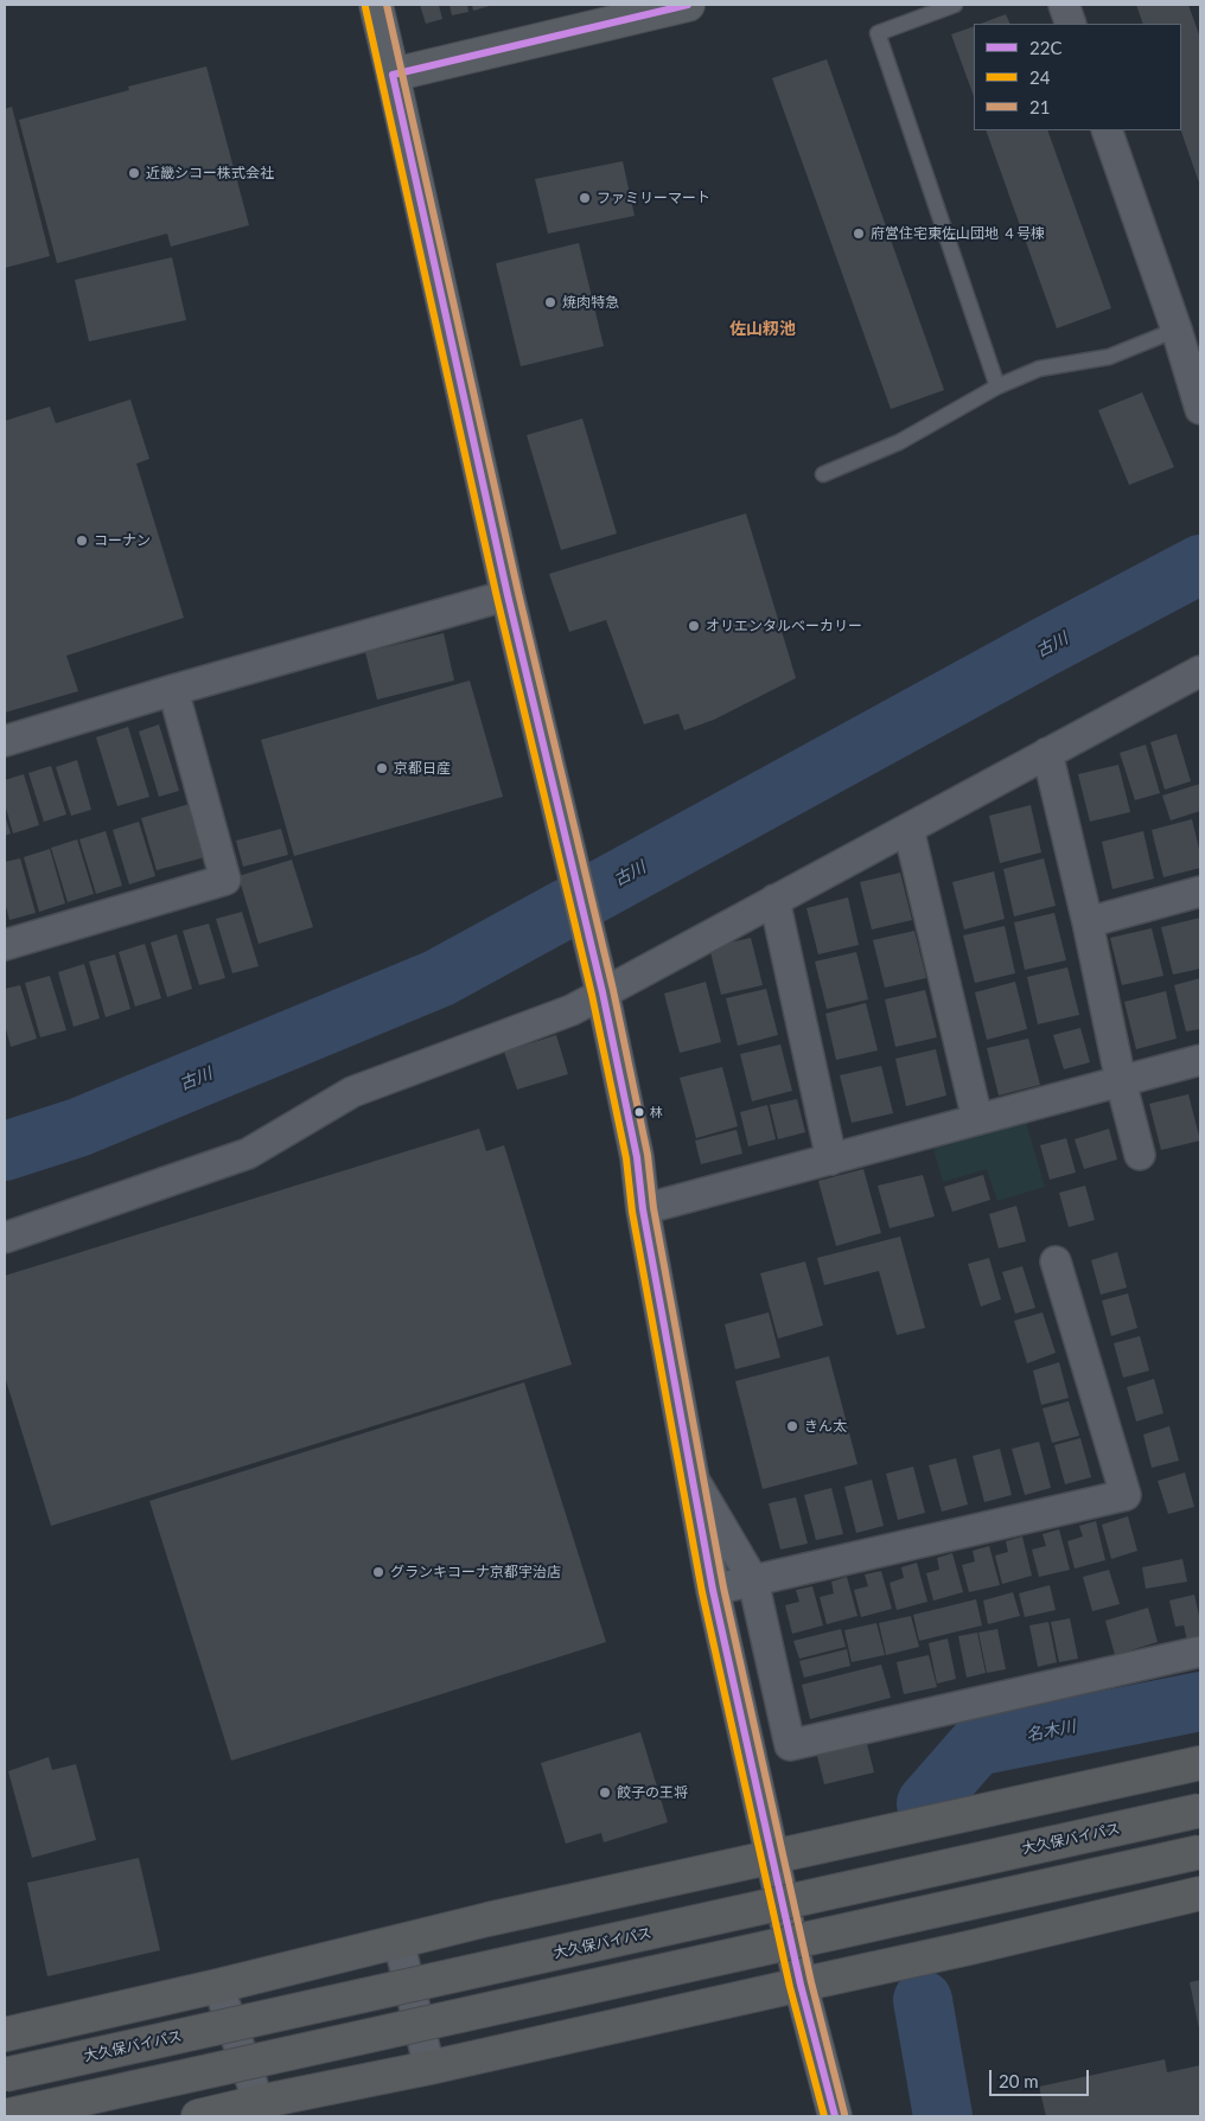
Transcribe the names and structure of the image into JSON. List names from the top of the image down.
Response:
{
  "streets": {
    "highway": ["大久保バイパス"]
  },
  "districts": ["佐山籾池"],
  "water": ["古川", "名木川"],
  "places": [
    "近畿シコー株式会社",
    "ファミリーマート",
    "府営住宅東佐山団地 ４号棟",
    "焼肉特急",
    "コーナン",
    "オリエンタルベーカリー",
    "京都日産",
    "林",
    "きん太",
    "グランキコーナ京都宇治店",
    "餃子の王将"
  ],
  "lines": ["transit line 22C", "transit line 21", "transit line 24"],
  "legend": ["22C", "24", "21"],
  "scale_bar": "20 m"
}
